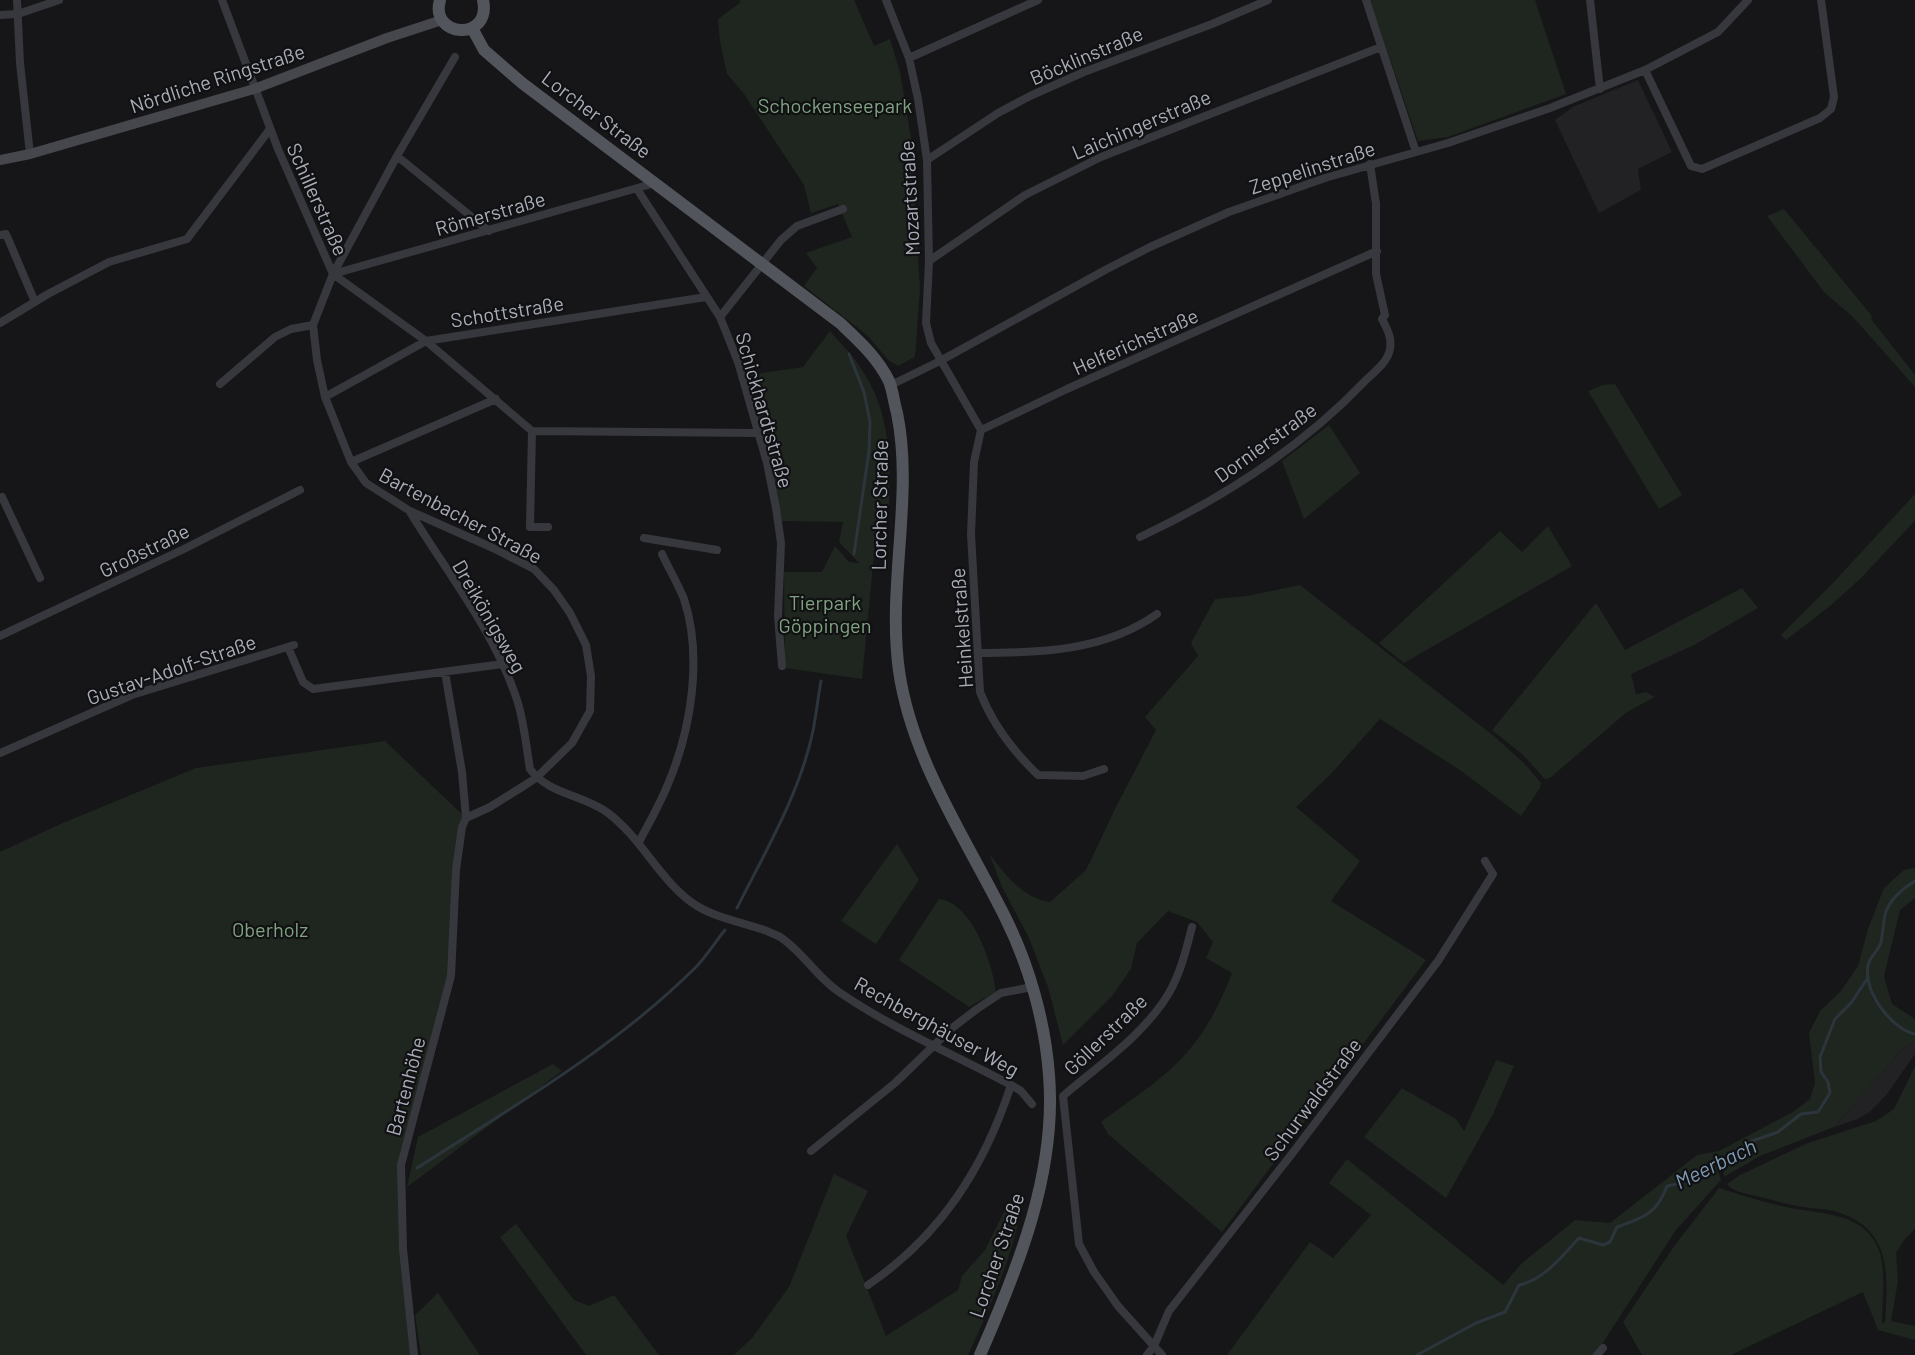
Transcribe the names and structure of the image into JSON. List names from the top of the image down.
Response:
{
  "streets": {
    "main road": ["Lorcher Straße"],
    "street": [
      "Böcklinstraße",
      "Nördliche Ringstraße",
      "Laichingerstraße",
      "Zeppelinstraße",
      "Mozartstraße",
      "Schillerstraße",
      "Römerstraße",
      "Schottstraße",
      "Helferichstraße",
      "Schickhardtstraße",
      "Dornierstraße",
      "Bartenbacher Straße",
      "Großstraße",
      "Dreikönigsweg",
      "Heinkelstraße",
      "Gustav-Adolf-Straße",
      "Rechberghäuser Weg",
      "Göllerstraße",
      "Bartenhöhe",
      "Schurwaldstraße"
    ]
  },
  "crossings": [
    ["Böcklinstraße", "Mozartstraße"],
    ["Nördliche Ringstraße", "Schillerstraße"],
    ["Lorcher Straße", "Zeppelinstraße"],
    ["Lorcher Straße", "Römerstraße"],
    ["Laichingerstraße", "Mozartstraße"],
    ["Zeppelinstraße", "Mozartstraße"],
    ["Schillerstraße", "Römerstraße"],
    ["Schillerstraße", "Schottstraße"],
    ["Schillerstraße", "Bartenbacher Straße"],
    ["Römerstraße", "Schickhardtstraße"],
    ["Römerstraße", "Bartenbacher Straße"],
    ["Schottstraße", "Schickhardtstraße"],
    ["Schottstraße", "Bartenbacher Straße"],
    ["Helferichstraße", "Dornierstraße"],
    ["Helferichstraße", "Heinkelstraße"],
    ["Bartenbacher Straße", "Dreikönigsweg"],
    ["Bartenbacher Straße", "Rechberghäuser Weg"],
    ["Bartenbacher Straße", "Bartenhöhe"],
    ["Dreikönigsweg", "Gustav-Adolf-Straße"],
    ["Dreikönigsweg", "Rechberghäuser Weg"],
    ["Göllerstraße", "Schurwaldstraße"]
  ],
  "water": ["Meerbach"],
  "parks": ["Schockenseepark", "Tierpark Göppingen", "Oberholz"]
}
